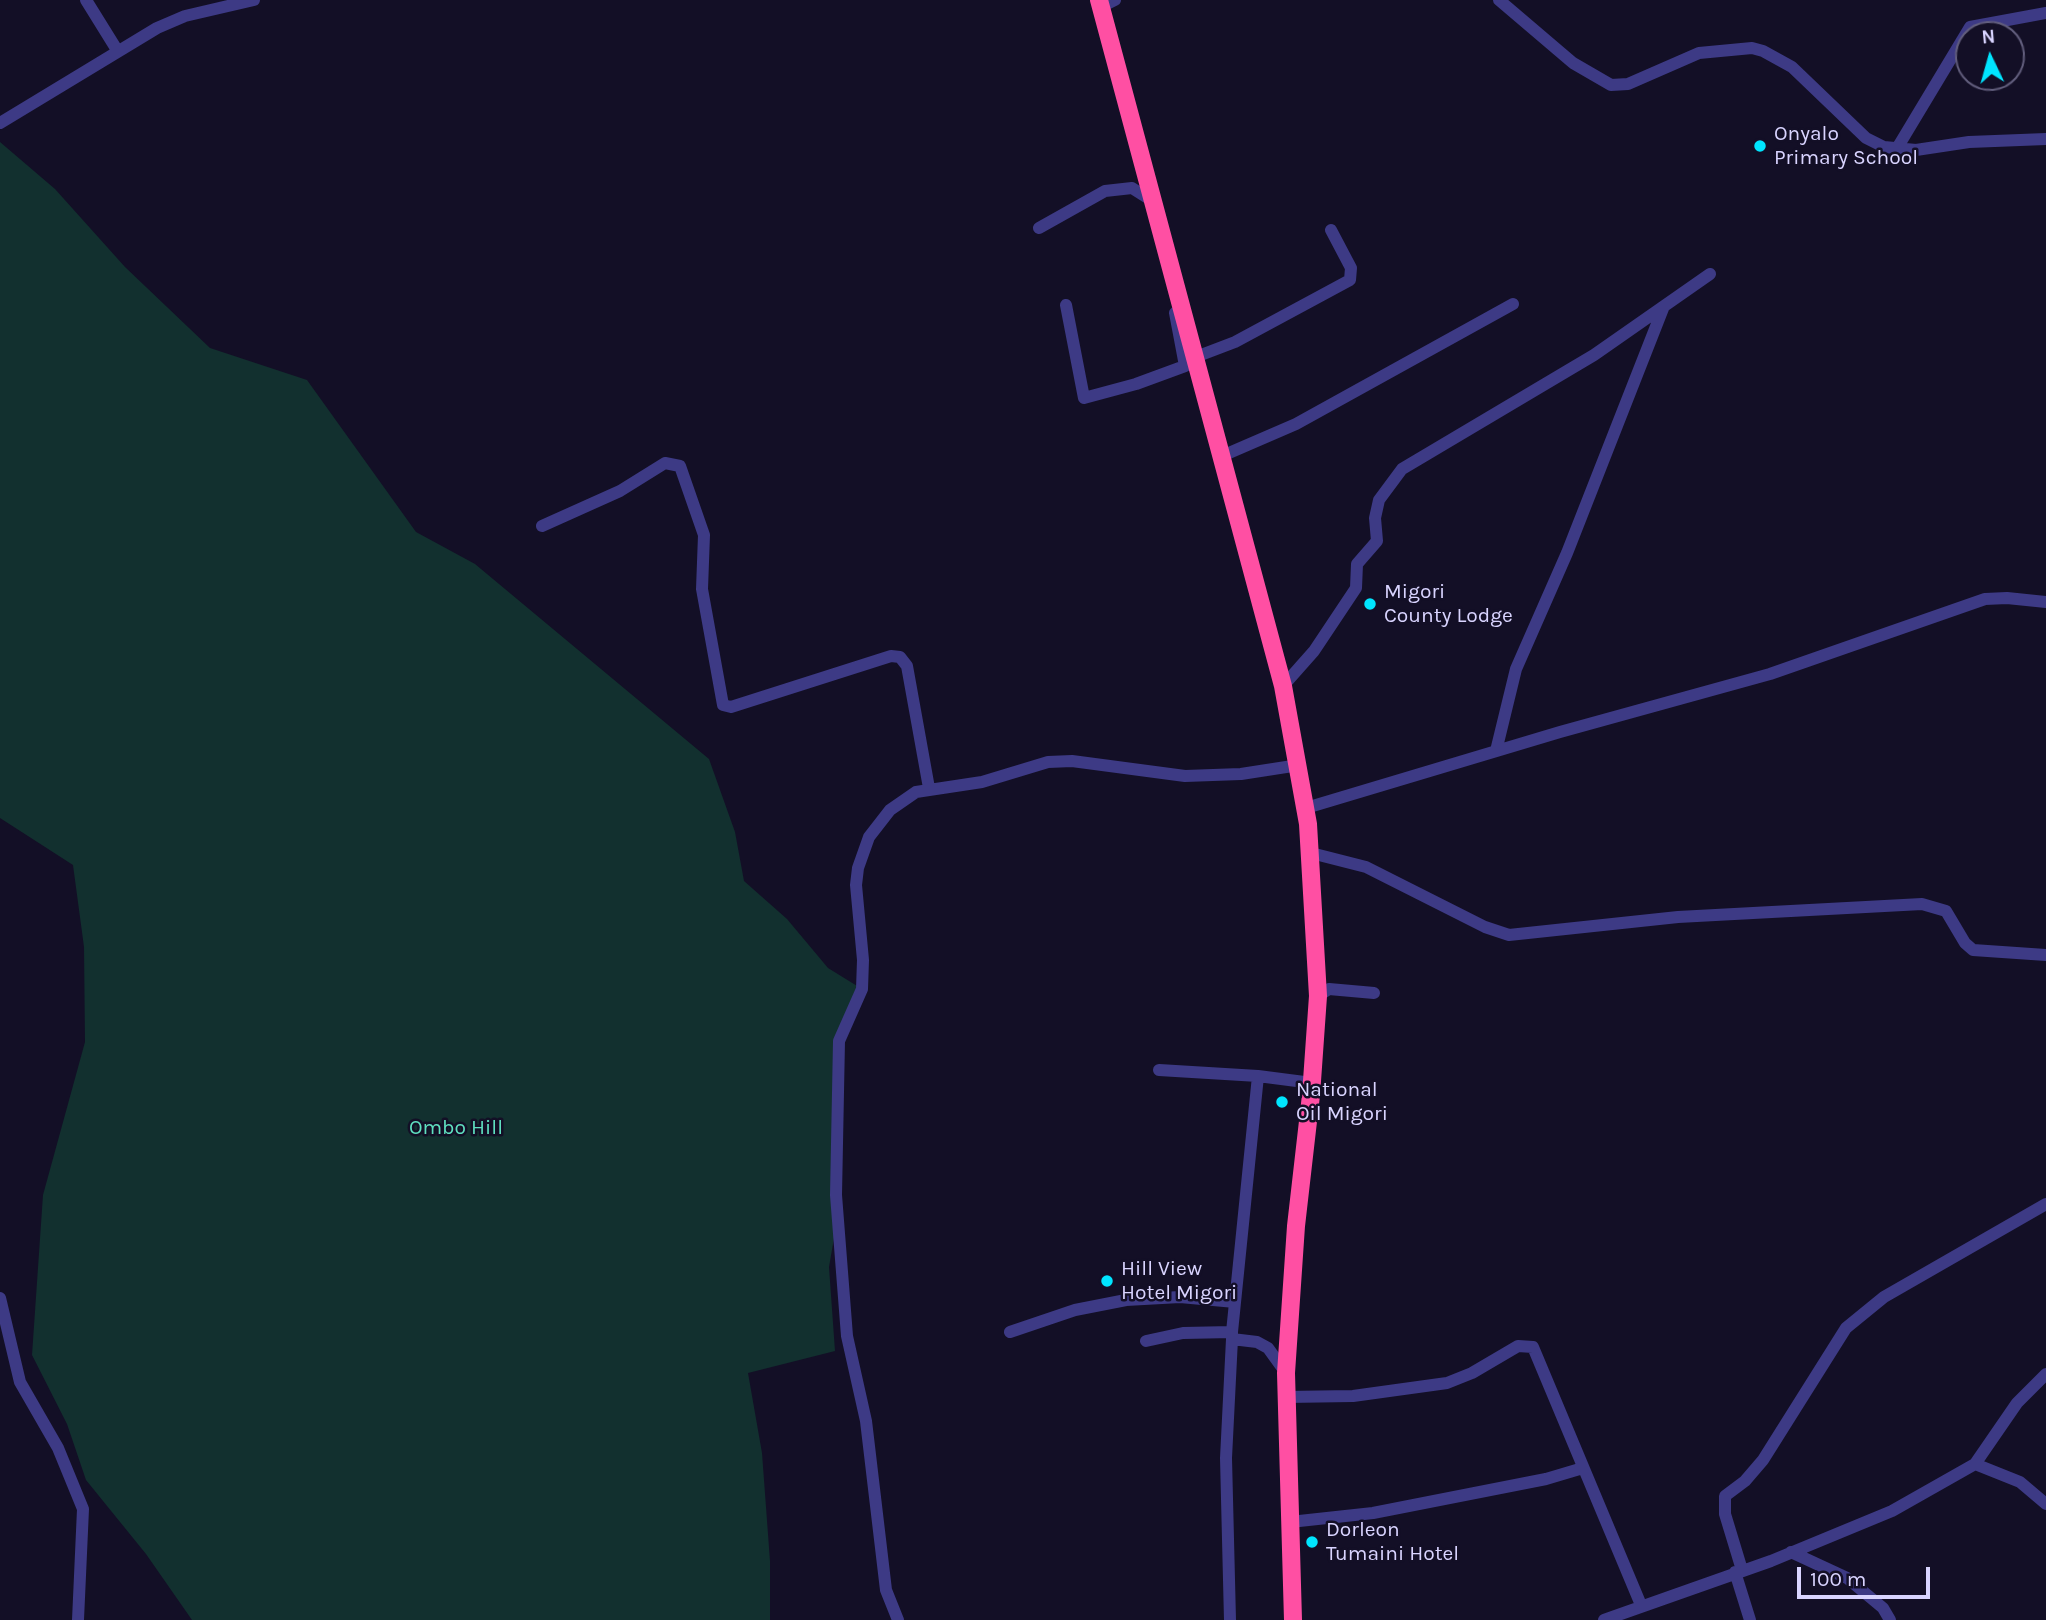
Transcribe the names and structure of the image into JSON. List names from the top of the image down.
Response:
{
  "parks": ["Ombo Hill"],
  "places": [
    "Onyalo Primary School",
    "Migori County Lodge",
    "National Oil Migori",
    "Hill View Hotel Migori",
    "Dorleon Tumaini Hotel"
  ],
  "scale_bar": "100 m",
  "north": "top"
}
